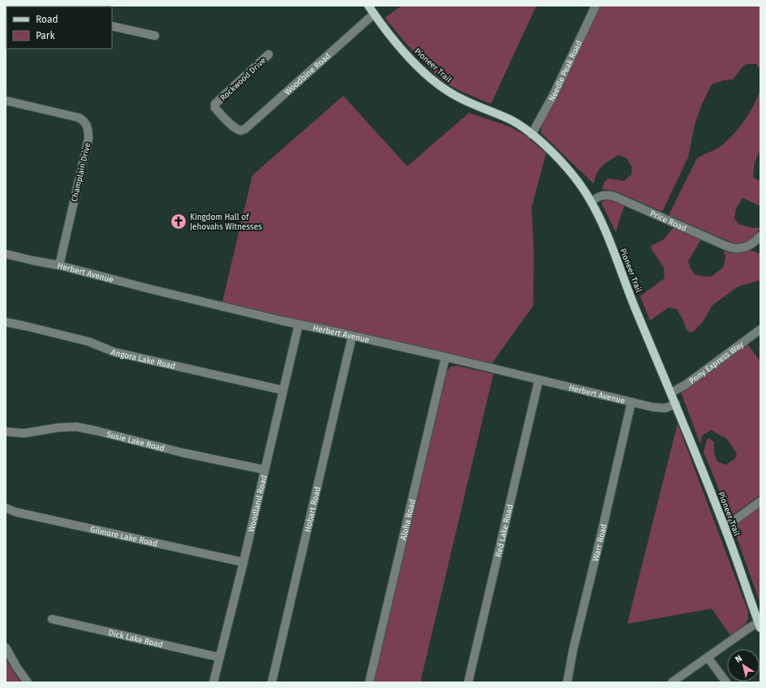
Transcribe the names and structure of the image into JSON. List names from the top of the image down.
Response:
{
  "streets": {
    "main road": ["Pioneer Trail"],
    "street": [
      "Needle Peak Road",
      "Woodbine Road",
      "Rockwood Drive",
      "Champlain Drive",
      "Price Road",
      "Herbert Avenue",
      "Angora Lake Road",
      "Pony Express Way",
      "Susie Lake Road",
      "Woodland Road",
      "Hobart Road",
      "Aloha Road",
      "Red Lake Road",
      "Gilmore Lake Road",
      "Warr Road",
      "Dick Lake Road"
    ]
  },
  "crossings": [
    ["Pioneer Trail", "Needle Peak Road"],
    ["Pioneer Trail", "Woodbine Road"],
    ["Pioneer Trail", "Price Road"],
    ["Pioneer Trail", "Herbert Avenue"],
    ["Pioneer Trail", "Pony Express Way"],
    ["Woodbine Road", "Rockwood Drive"],
    ["Champlain Drive", "Herbert Avenue"],
    ["Herbert Avenue", "Woodland Road"],
    ["Herbert Avenue", "Hobart Road"],
    ["Herbert Avenue", "Aloha Road"],
    ["Herbert Avenue", "Red Lake Road"],
    ["Herbert Avenue", "Warr Road"],
    ["Angora Lake Road", "Woodland Road"],
    ["Susie Lake Road", "Woodland Road"],
    ["Woodland Road", "Gilmore Lake Road"],
    ["Woodland Road", "Dick Lake Road"]
  ],
  "places": {
    "church": ["Kingdom Hall of Jehovahs Witnesses"]
  },
  "legend": ["Road", "Park"],
  "north": "top left"
}
